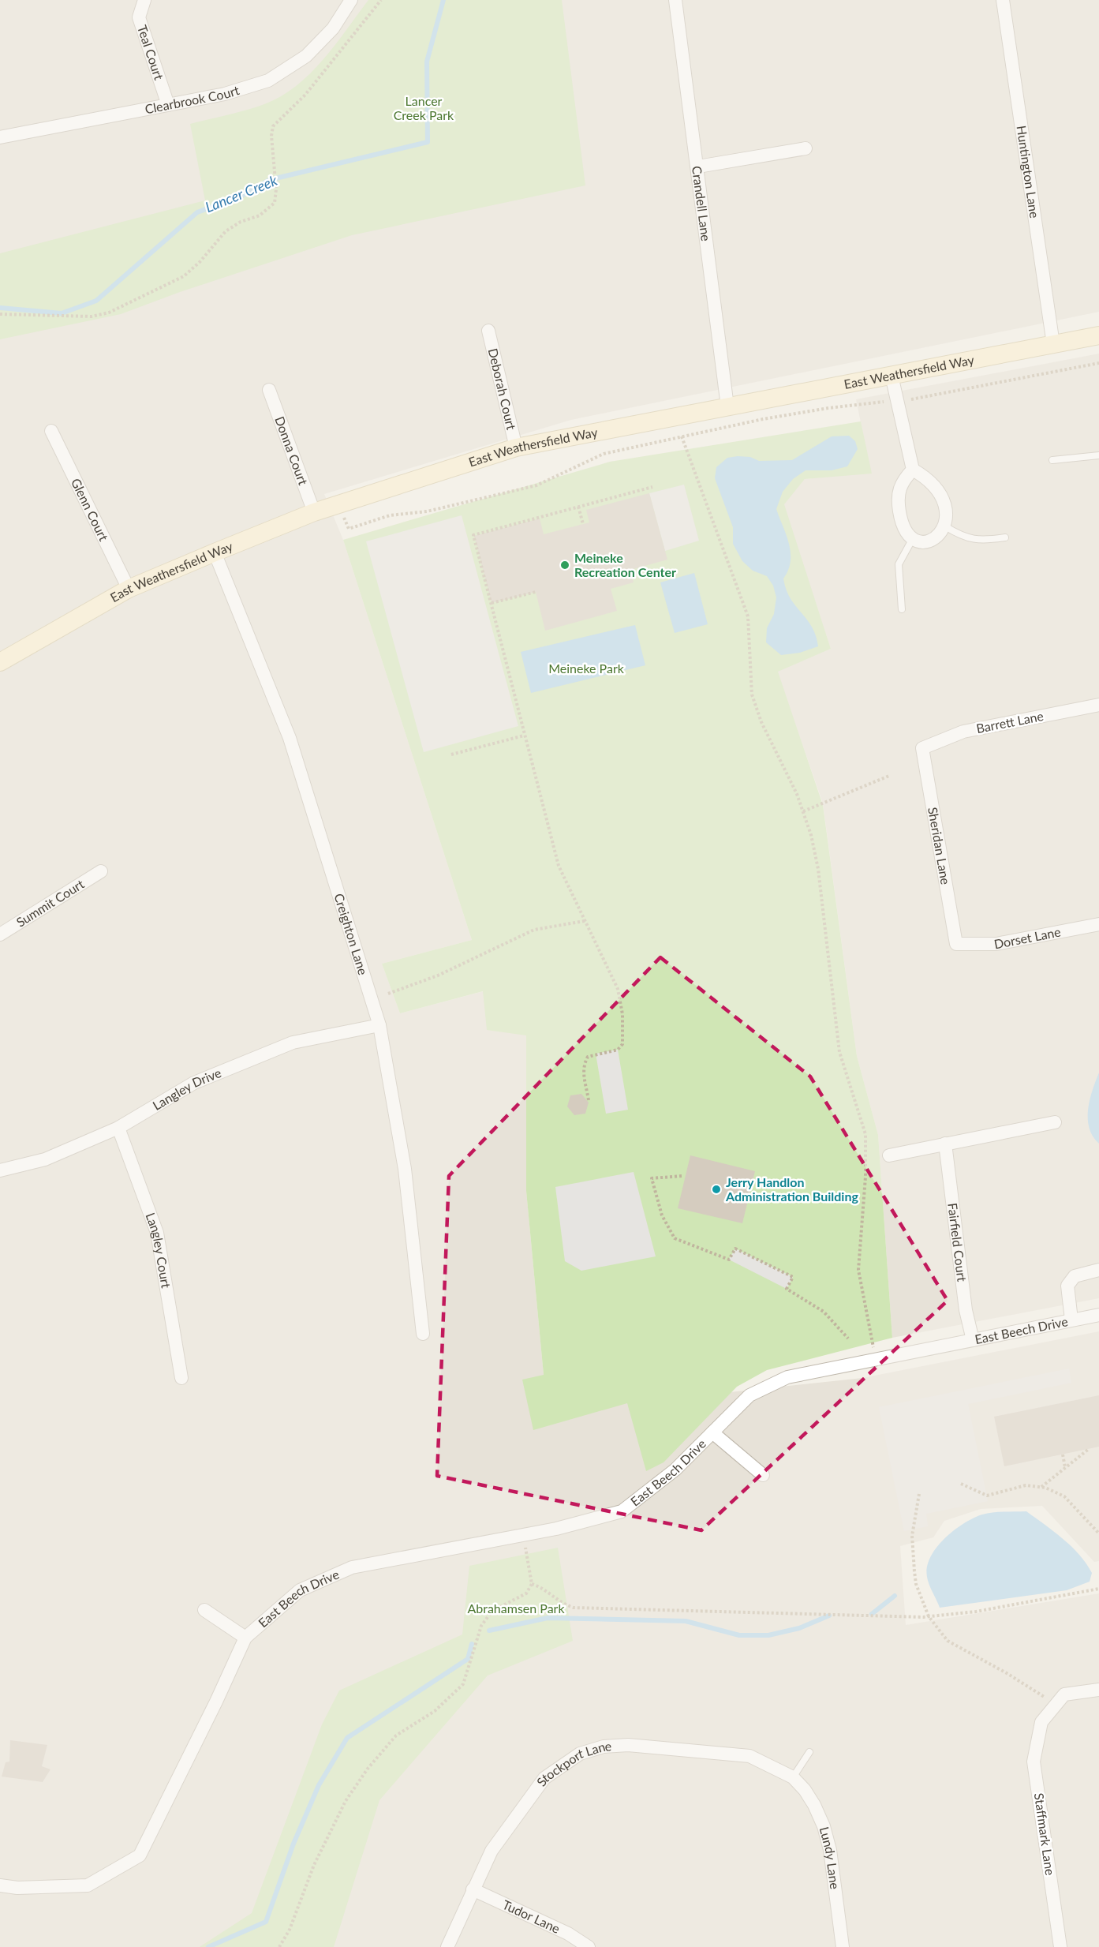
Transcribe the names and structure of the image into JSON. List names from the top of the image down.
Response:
{
  "streets": {
    "street": [
      "Teal Court",
      "Clearbrook Court",
      "Huntington Lane",
      "Crandell Lane",
      "East Weathersfield Way",
      "Deborah Court",
      "Donna Court",
      "Glenn Court",
      "Barrett Lane",
      "Sheridan Lane",
      "Summit Court",
      "Creighton Lane",
      "Dorset Lane",
      "Langley Drive",
      "Fairfield Court",
      "Langley Court",
      "East Beech Drive",
      "Stockport Lane",
      "Staffmark Lane",
      "Lundy Lane",
      "Tudor Lane"
    ]
  },
  "crossings": [
    ["Teal Court", "Clearbrook Court"],
    ["Huntington Lane", "East Weathersfield Way"],
    ["Crandell Lane", "East Weathersfield Way"],
    ["East Weathersfield Way", "Deborah Court"],
    ["East Weathersfield Way", "Donna Court"],
    ["East Weathersfield Way", "Glenn Court"],
    ["East Weathersfield Way", "Creighton Lane"],
    ["Barrett Lane", "Sheridan Lane"],
    ["Sheridan Lane", "Dorset Lane"],
    ["Creighton Lane", "Langley Drive"],
    ["Langley Drive", "Langley Court"],
    ["Fairfield Court", "East Beech Drive"],
    ["Stockport Lane", "Lundy Lane"],
    ["Stockport Lane", "Tudor Lane"]
  ],
  "water": ["Lancer Creek"],
  "parks": ["Lancer Creek Park", "Meineke Park", "Abrahamsen Park"],
  "places": ["Meineke Recreation Center", "Jerry Handlon Administration Building"]
}
